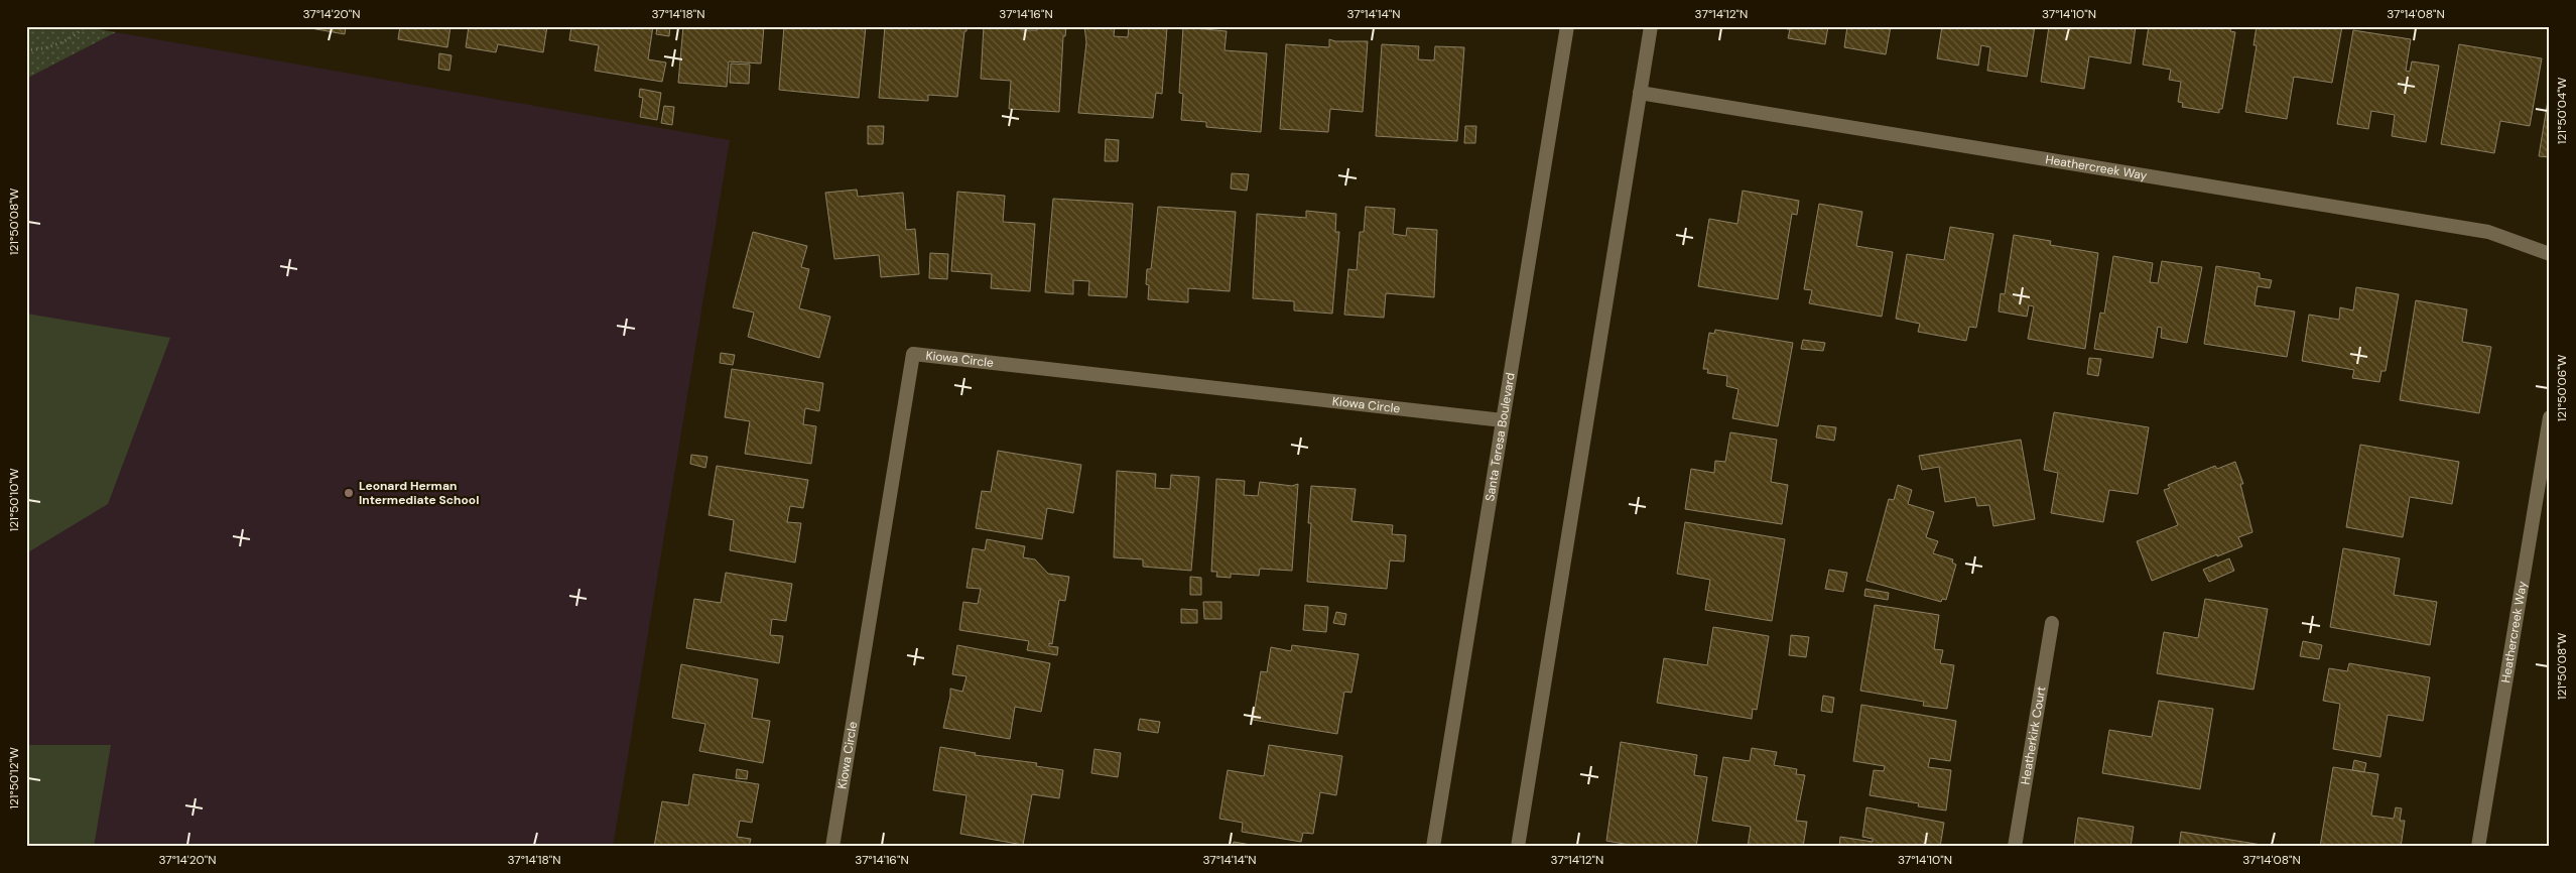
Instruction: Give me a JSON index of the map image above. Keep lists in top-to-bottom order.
{
  "streets": {
    "street": [
      "Heathercreek Way",
      "Kiowa Circle",
      "Santa Teresa Boulevard",
      "Heatherkirk Court"
    ]
  },
  "crossings": [
    ["Kiowa Circle", "Santa Teresa Boulevard"]
  ],
  "places": ["Leonard Herman Intermediate School"],
  "coordinates": [
    "37°14'20\"N",
    "37°14'18\"N",
    "37°14'16\"N",
    "37°14'14\"N",
    "37°14'12\"N",
    "37°14'10\"N",
    "37°14'08\"N",
    "121°50'04\"W",
    "121°50'08\"W",
    "121°50'06\"W",
    "121°50'10\"W",
    "121°50'12\"W"
  ]
}
